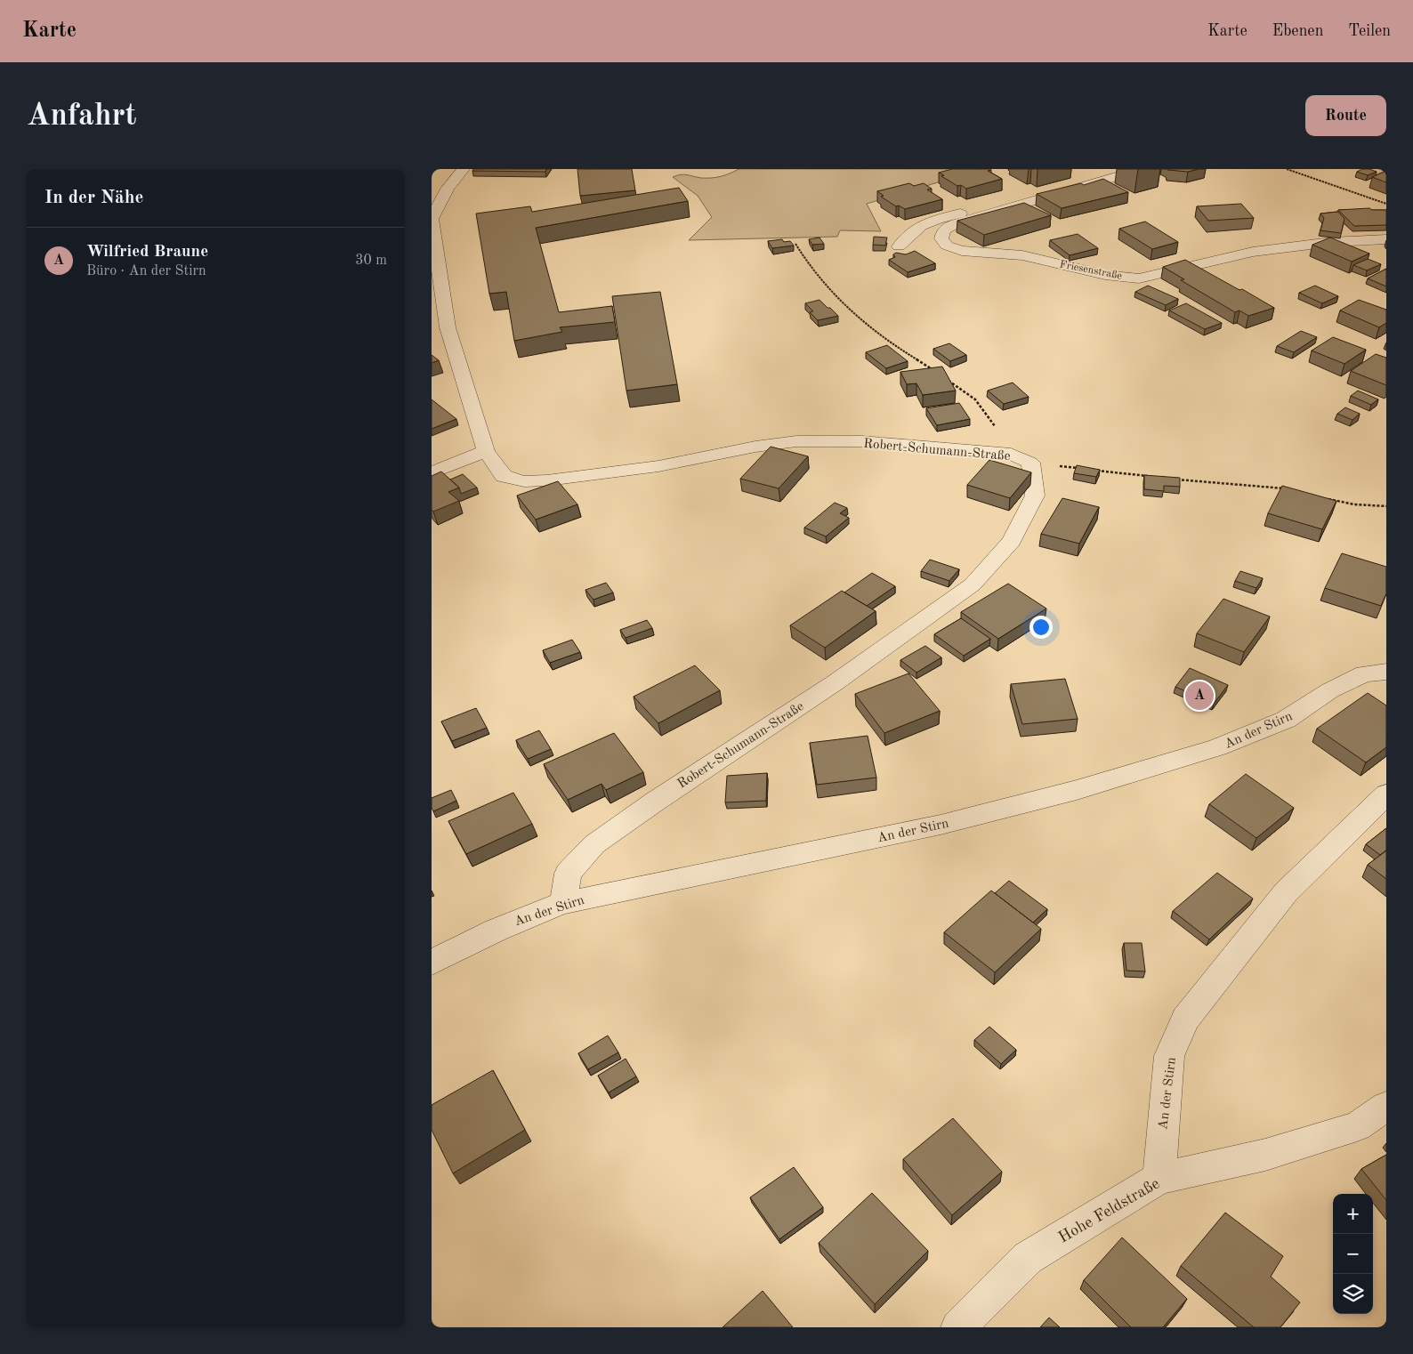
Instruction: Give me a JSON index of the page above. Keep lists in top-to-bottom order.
{
  "streets": {
    "street": [
      "Friesenstraße",
      "Robert-Schumann-Straße",
      "An der Stirn",
      "Hohe Feldstraße"
    ]
  },
  "crossings": [
    ["Robert-Schumann-Straße", "An der Stirn"],
    ["An der Stirn", "Hohe Feldstraße"]
  ],
  "page": {
    "header": "Karte",
    "nav": ["Karte", "Ebenen", "Teilen"],
    "buttons": "Route",
    "title": "Anfahrt",
    "heading": "In der Nähe",
    "list": [
      {
        "mark": "A",
        "name": "Wilfried Braune",
        "note": "Büro · An der Stirn",
        "value": "30 m"
      }
    ],
    "pins": "A",
    "map_buttons": ["+", "−"]
  }
}
